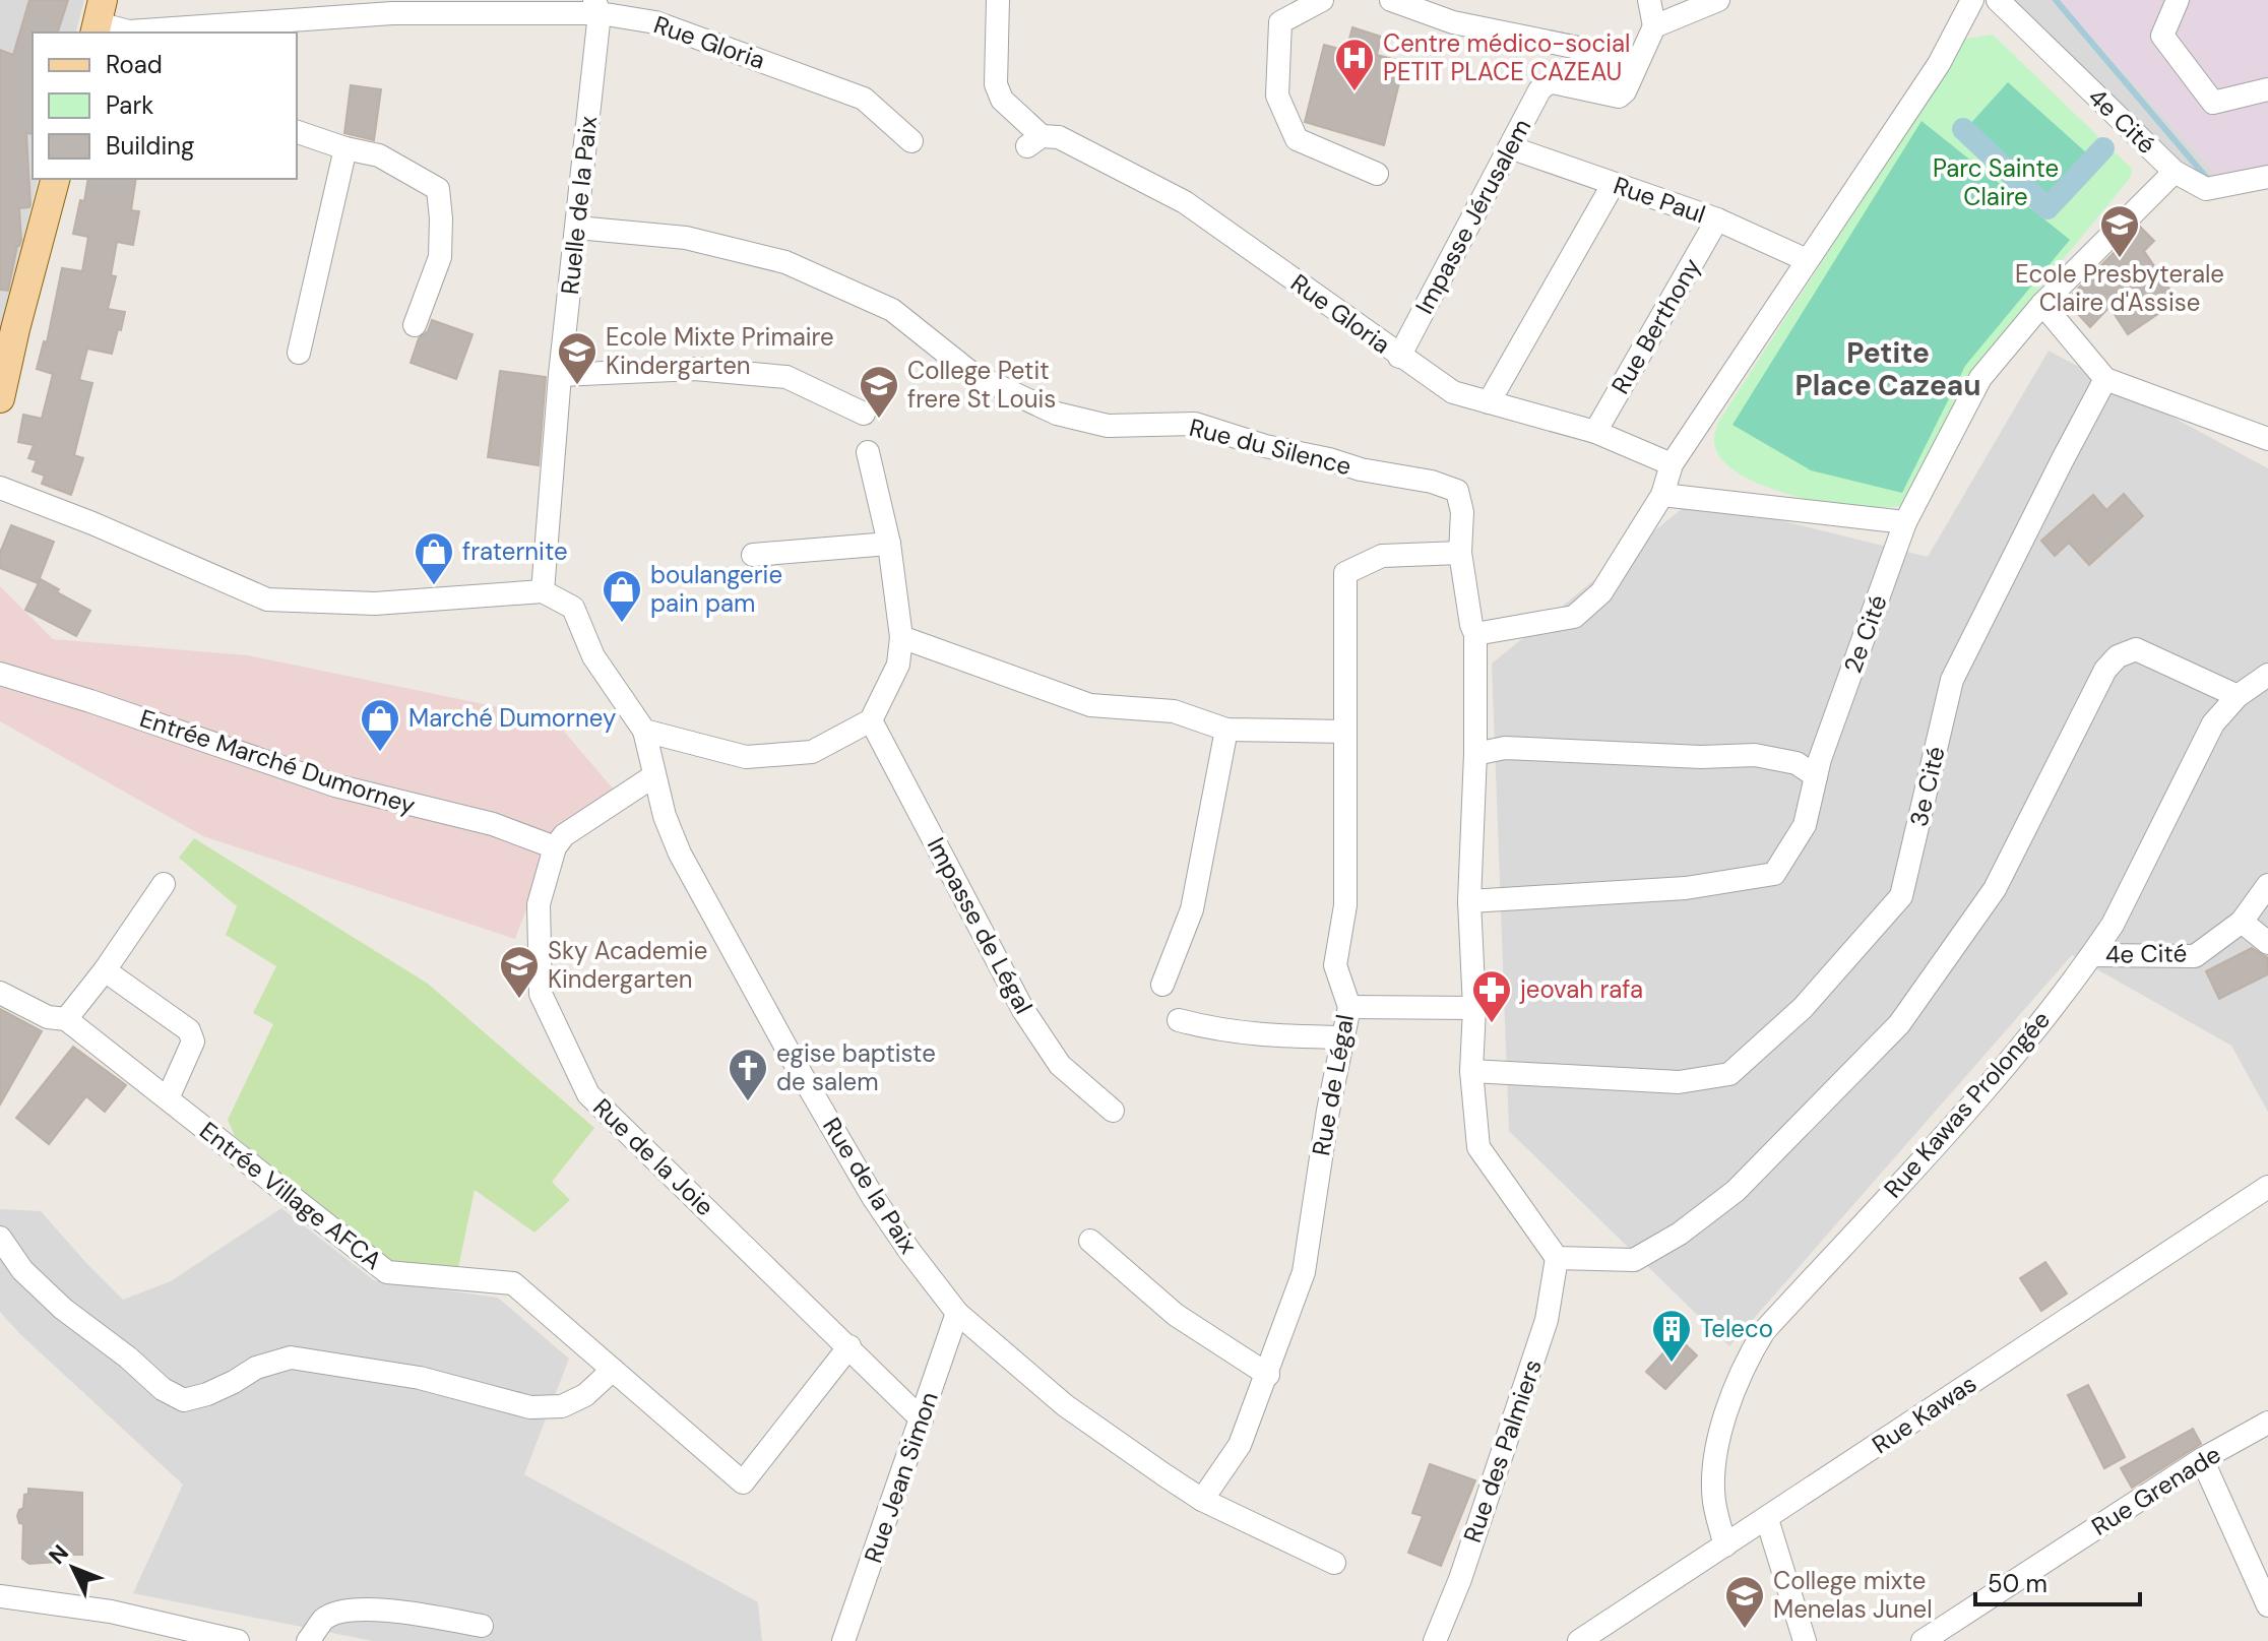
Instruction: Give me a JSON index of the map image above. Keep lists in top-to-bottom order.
{
  "streets": {
    "street": [
      "Rue Gloria",
      "4e Cité",
      "Rue Paul",
      "Ruelle de la Paix",
      "Impasse Jérusalem",
      "Rue Berthony",
      "Rue du Silence",
      "2e Cité",
      "Entrée Marché Dumorney",
      "3e Cité",
      "Impasse de Légal",
      "Rue de Légal",
      "Rue Kawas Prolongée",
      "Rue de la Joie",
      "Rue de la Paix",
      "Entrée Village AFCA",
      "Rue Kawas",
      "Rue des Palmiers",
      "Rue Jean Simon",
      "Rue Grenade"
    ]
  },
  "crossings": [
    ["Rue Gloria", "Ruelle de la Paix"],
    ["Rue Gloria", "Impasse Jérusalem"],
    ["Rue Gloria", "Rue Berthony"],
    ["4e Cité", "2e Cité"],
    ["4e Cité", "Rue Kawas Prolongée"],
    ["Rue Paul", "Impasse Jérusalem"],
    ["Rue Paul", "Rue Berthony"],
    ["Ruelle de la Paix", "Rue du Silence"],
    ["Rue du Silence", "Rue de Légal"],
    ["Entrée Marché Dumorney", "Rue de la Joie"],
    ["Rue de Légal", "Rue de la Paix"],
    ["Rue Kawas Prolongée", "Rue Kawas"],
    ["Rue de la Joie", "Entrée Village AFCA"],
    ["Rue de la Joie", "Rue Jean Simon"],
    ["Rue de la Paix", "Rue Jean Simon"]
  ],
  "districts": ["Petite Place Cazeau"],
  "parks": ["Parc Sainte Claire"],
  "places": {
    "hospital": ["Centre médico-social PETIT PLACE CAZEAU"],
    "school or university": [
      "Ecole Presbyterale Claire d'Assise",
      "Ecole Mixte Primaire Kindergarten",
      "College Petit frere St Louis",
      "Sky Academie Kindergarten",
      "College mixte Menelas Junel"
    ],
    "shop": ["fraternite", "boulangerie pain pam", "Marché Dumorney"],
    "pharmacy": ["jeovah rafa"],
    "church": ["egise baptiste de salem"],
    "building": ["Teleco"]
  },
  "legend": ["Road", "Park", "Building"],
  "scale_bar": "50 m",
  "north": "top left"
}
